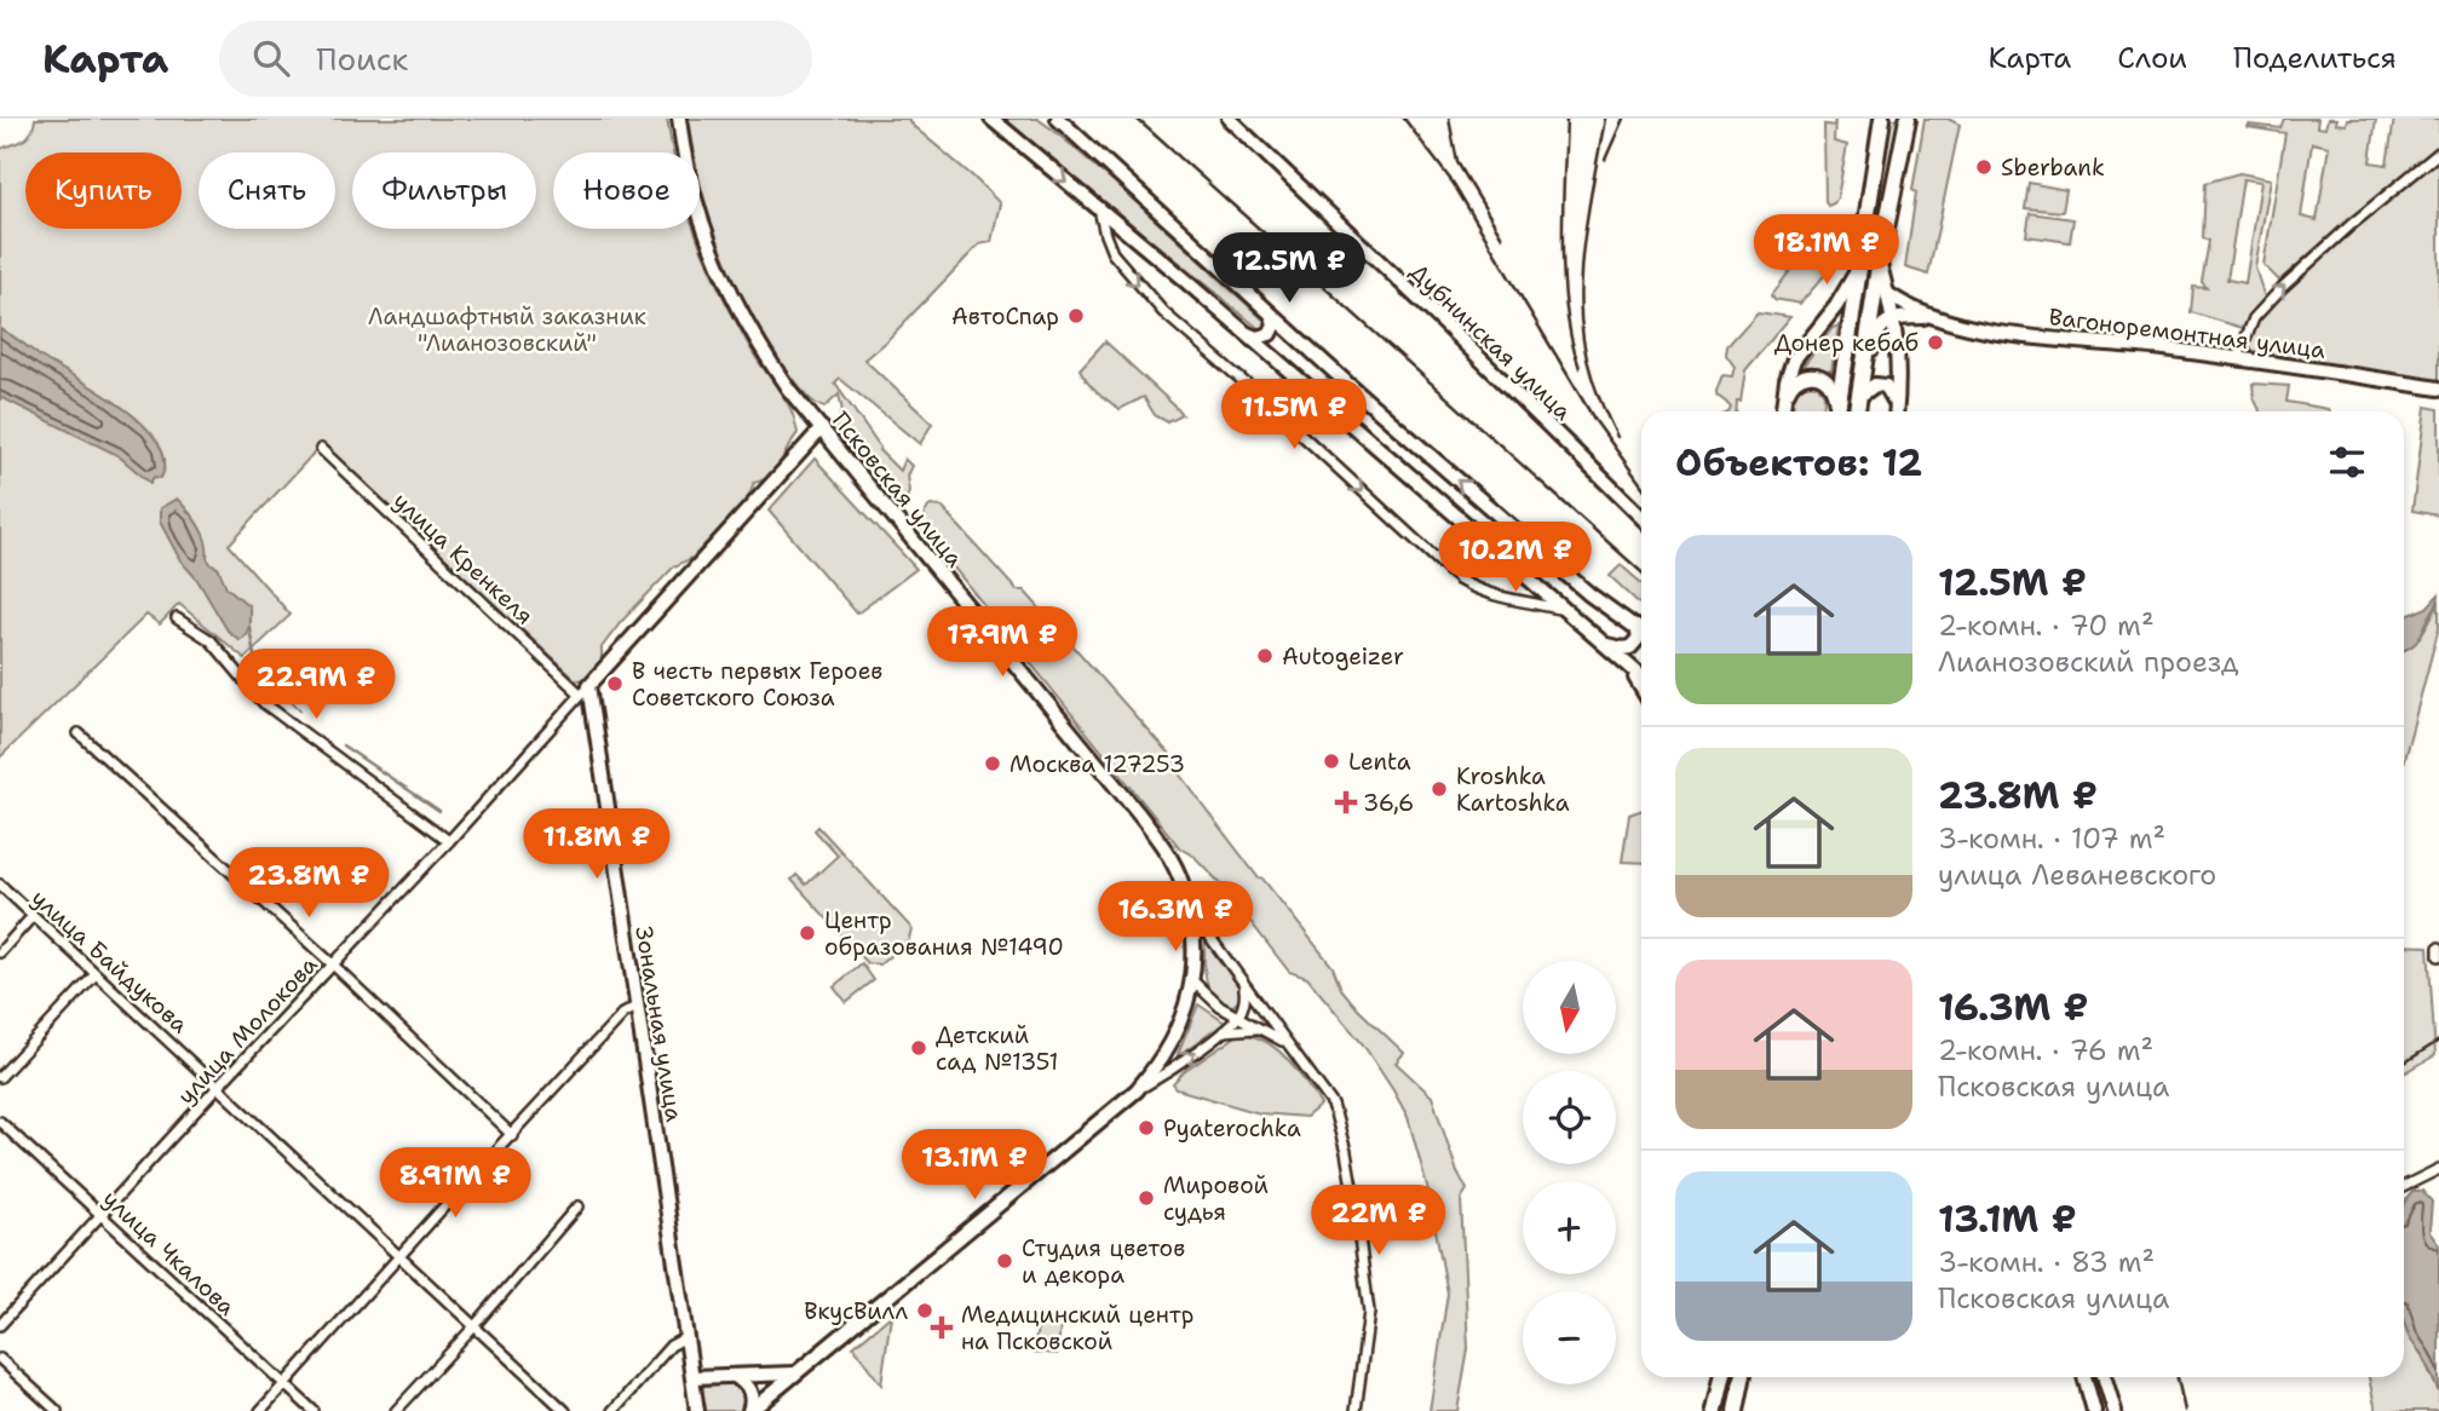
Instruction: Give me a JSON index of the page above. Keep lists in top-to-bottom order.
{
  "streets": {
    "street": [
      "Вагоноремонтная улица",
      "Дубнинская улица",
      "Псковская улица",
      "улица Кренкеля",
      "улица Байдукова",
      "Зональная улица",
      "улица Молокова",
      "улица Чкалова"
    ]
  },
  "crossings": [
    ["улица Кренкеля", "Зональная улица"],
    ["улица Кренкеля", "улица Молокова"],
    ["улица Байдукова", "улица Молокова"],
    ["Зональная улица", "улица Молокова"],
    ["улица Молокова", "улица Чкалова"]
  ],
  "parks": ["Ландшафтный заказник \"Лианозовский\""],
  "places": {
    "other": [
      "Sberbank",
      "АвтоСпар",
      "Донер кебаб",
      "Autogeizer",
      "В честь первых Героев Советского Союза",
      "Lenta",
      "Москва 127253",
      "Kroshka Kartoshka",
      "Центр образования №1490",
      "Детский сад №1351",
      "Pyaterochka",
      "Мировой судья",
      "Студия цветов и декора",
      "ВкусВилл"
    ],
    "health": ["36,6", "Медицинский центр на Псковской"]
  },
  "north": "bottom",
  "page": {
    "header": "Карта",
    "search": "Поиск",
    "nav": ["Карта", "Слои", "Поделиться"],
    "chip": [
      "Купить",
      "Снять",
      "Фильтры",
      "Новое"
    ],
    "price": [
      "18.1M ₽",
      "12.5M ₽",
      "11.5M ₽",
      "10.2M ₽",
      "17.9M ₽",
      "22.9M ₽",
      "11.8M ₽",
      "23.8M ₽",
      "16.3M ₽",
      "13.1M ₽",
      "8.91M ₽",
      "22M ₽"
    ],
    "heading": "Объектов: 12",
    "list": [
      {
        "name": "12.5M ₽",
        "note": "2-комн. · 70 m² · Лианозовский проезд"
      },
      {
        "name": "23.8M ₽",
        "note": "3-комн. · 107 m² · улица Леваневского"
      },
      {
        "name": "16.3M ₽",
        "note": "2-комн. · 76 m² · Псковская улица"
      },
      {
        "name": "13.1M ₽",
        "note": "3-комн. · 83 m² · Псковская улица"
      }
    ],
    "map_buttons": ["+", "−"]
  }
}
